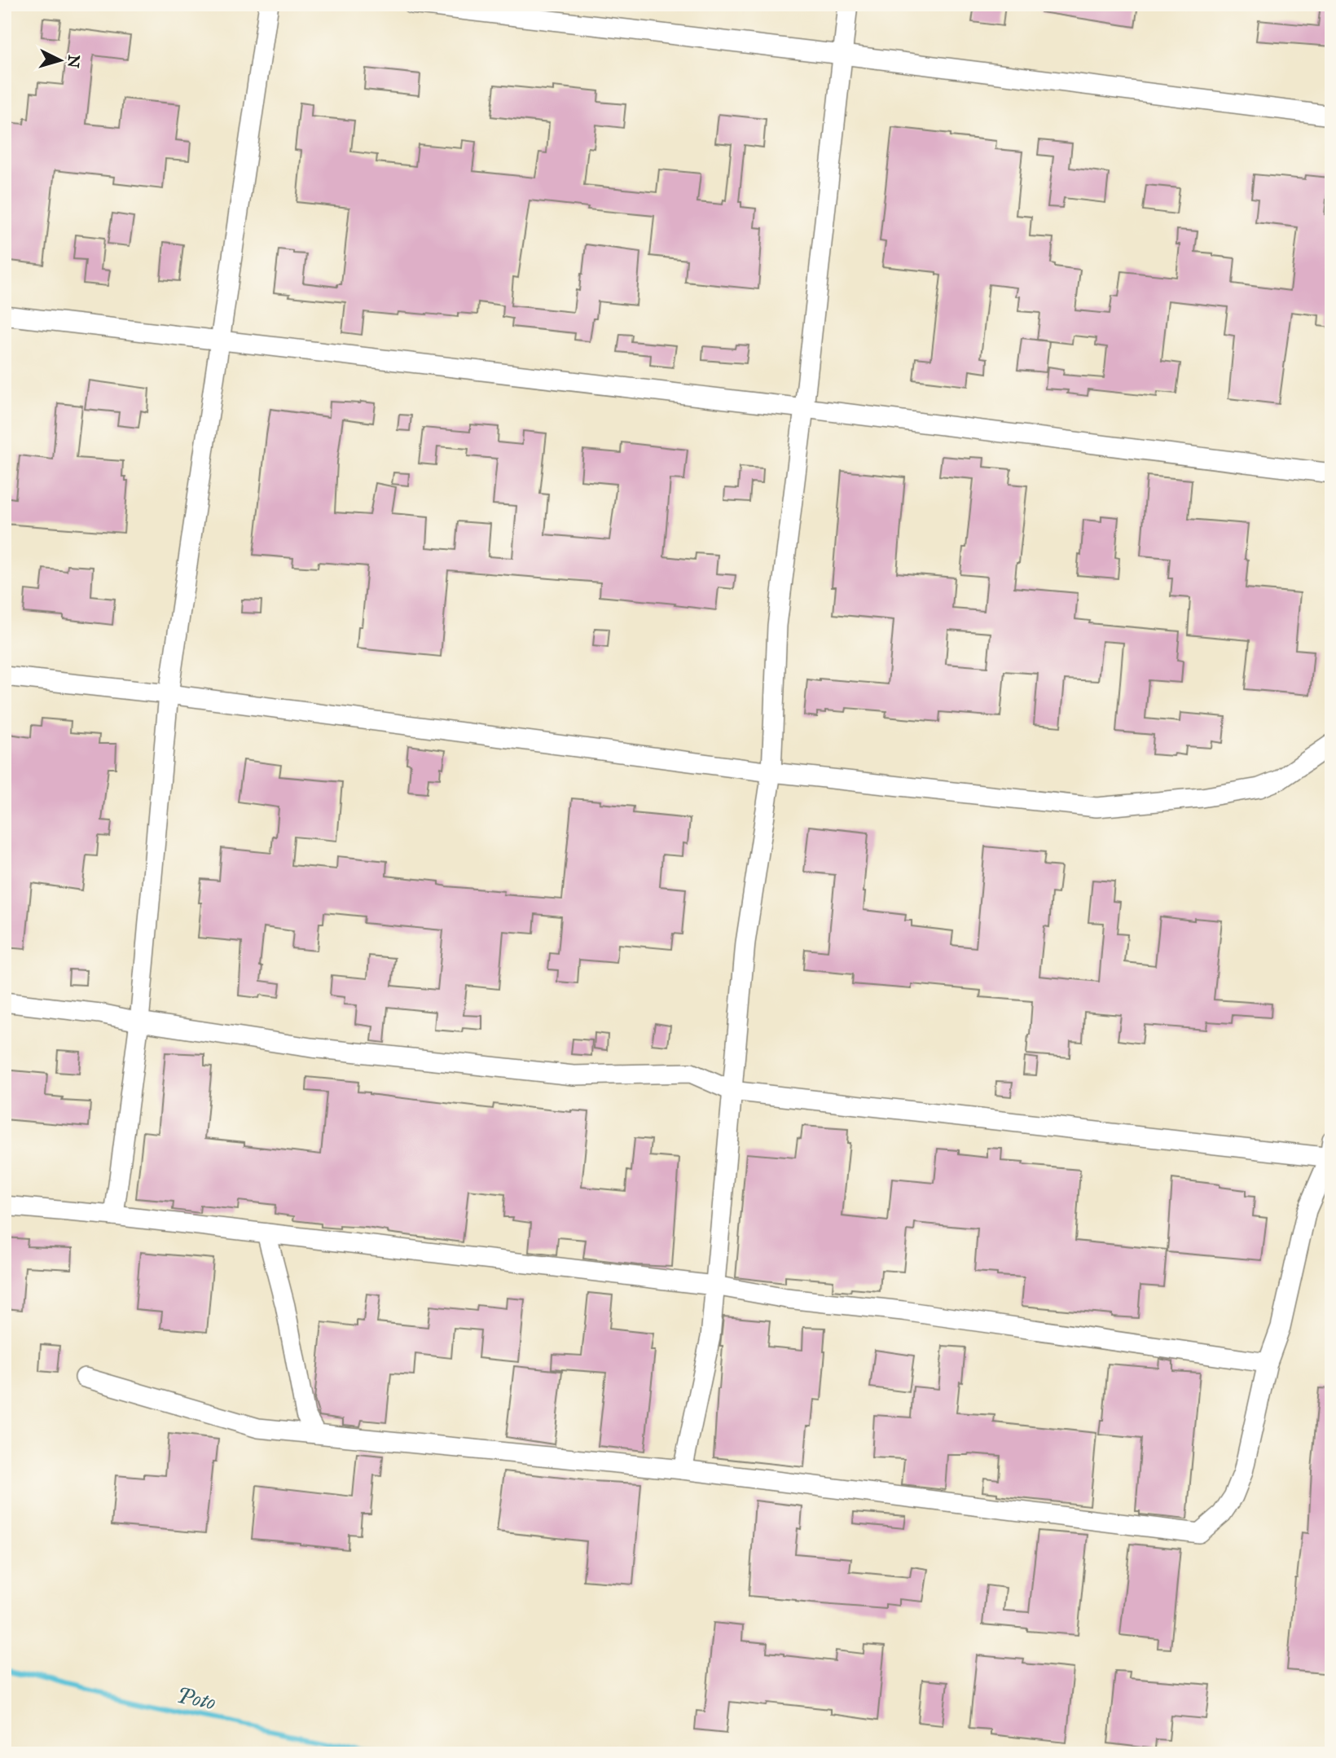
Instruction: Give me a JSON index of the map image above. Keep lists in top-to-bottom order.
{
  "water": ["Poto"],
  "north": "right"
}
